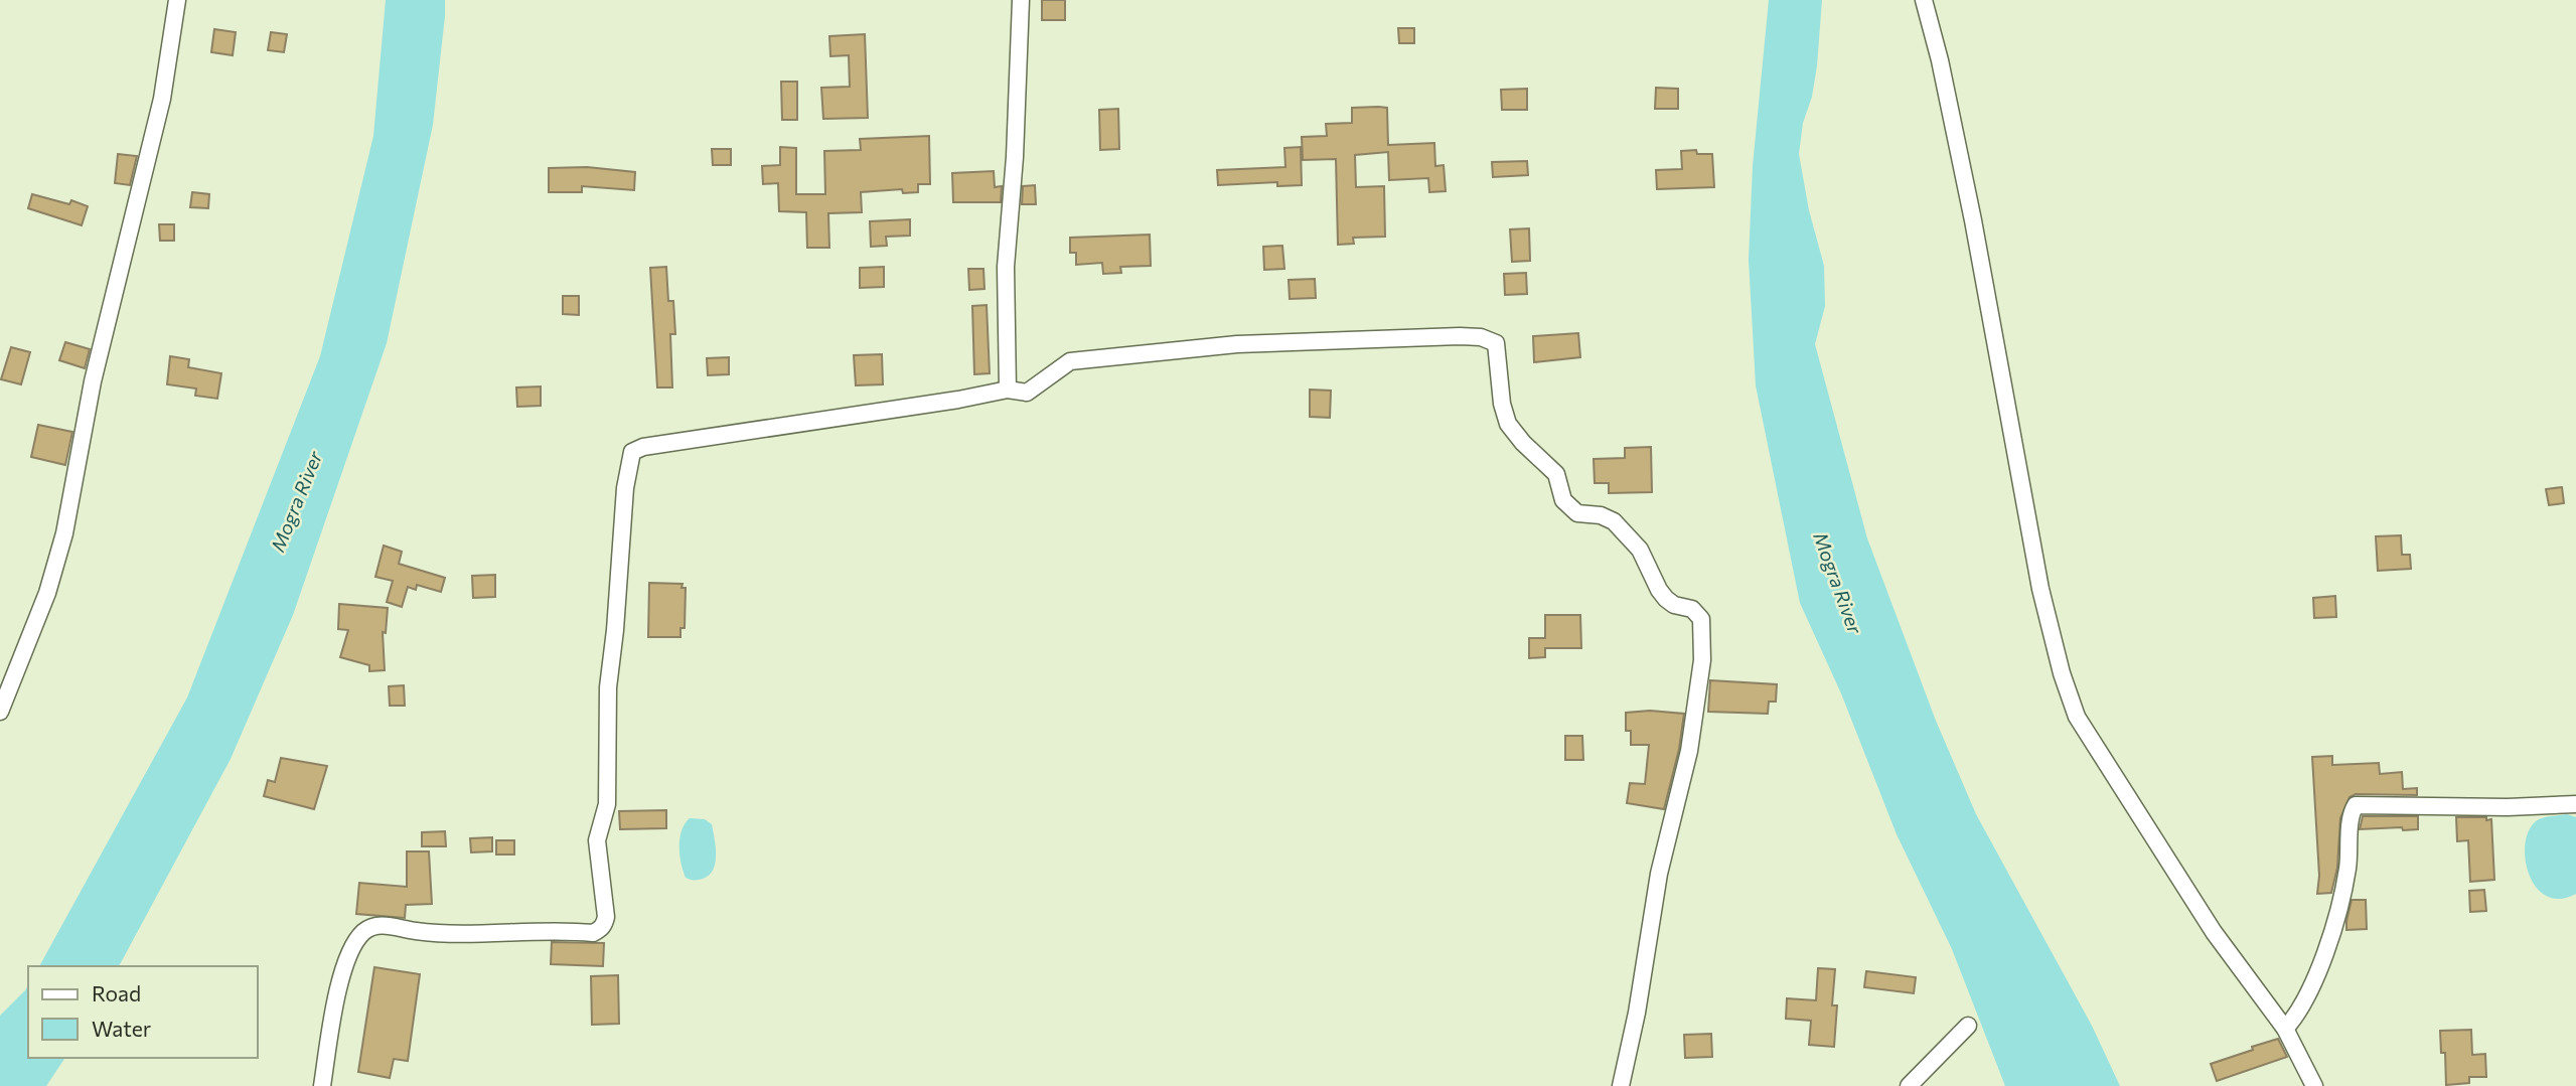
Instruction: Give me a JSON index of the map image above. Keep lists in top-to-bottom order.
{
  "water": ["Mogra River"],
  "legend": ["Road", "Water"]
}
